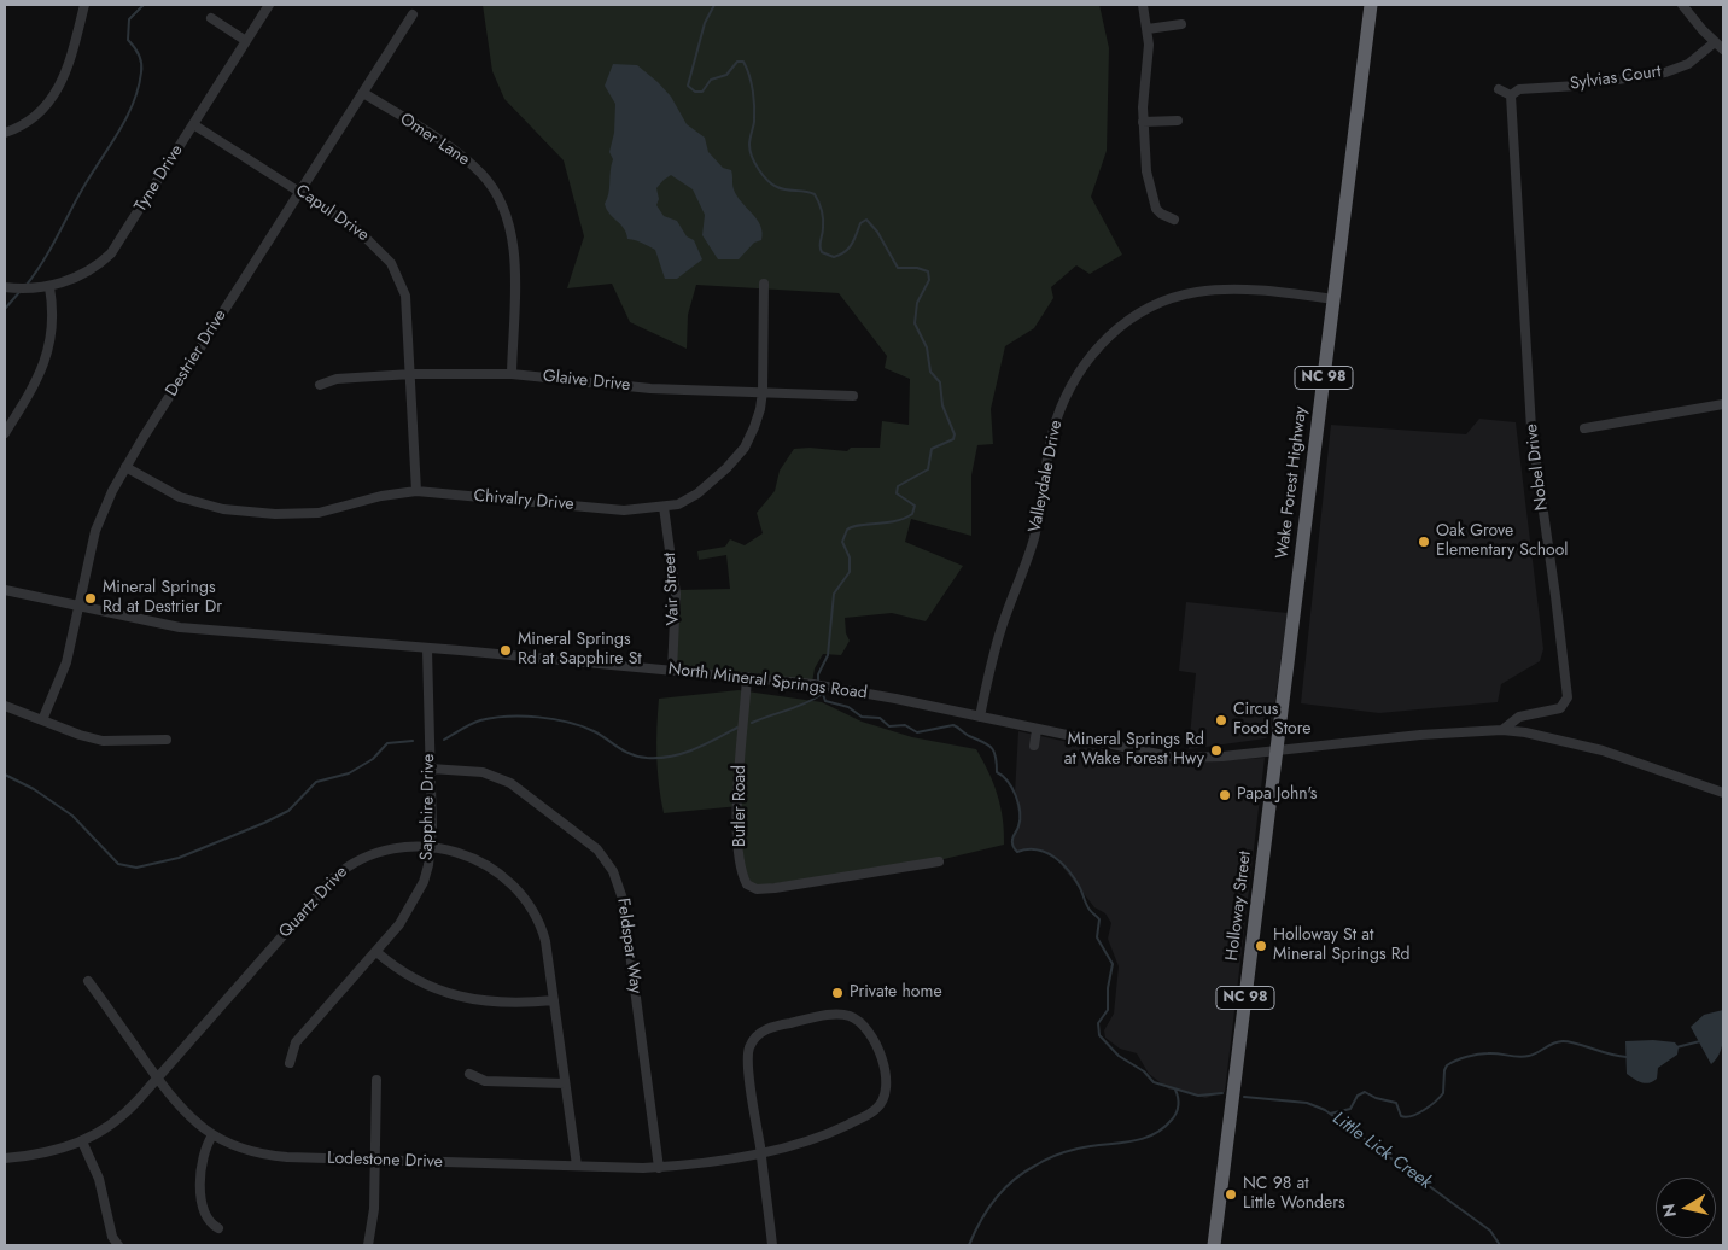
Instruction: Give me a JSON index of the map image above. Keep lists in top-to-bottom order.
{
  "streets": {
    "highway": ["NC 98", "Wake Forest Highway", "Holloway Street"],
    "street": [
      "Sylvias Court",
      "Omer Lane",
      "Tyne Drive",
      "Capul Drive",
      "Destrier Drive",
      "Glaive Drive",
      "Nobel Drive",
      "Valleydale Drive",
      "Chivalry Drive",
      "Vair Street",
      "North Mineral Springs Road",
      "Butler Road",
      "Sapphire Drive",
      "Quartz Drive",
      "Feldspar Way",
      "Lodestone Drive"
    ]
  },
  "crossings": [
    ["Sylvias Court", "Nobel Drive"],
    ["Omer Lane", "Destrier Drive"],
    ["Omer Lane", "Glaive Drive"],
    ["Tyne Drive", "Capul Drive"],
    ["Capul Drive", "Destrier Drive"],
    ["Capul Drive", "Glaive Drive"],
    ["Capul Drive", "Chivalry Drive"],
    ["Destrier Drive", "Chivalry Drive"],
    ["Destrier Drive", "North Mineral Springs Road"],
    ["Glaive Drive", "Chivalry Drive"],
    ["Nobel Drive", "North Mineral Springs Road"],
    ["Valleydale Drive", "Wake Forest Highway"],
    ["Valleydale Drive", "North Mineral Springs Road"],
    ["Wake Forest Highway", "North Mineral Springs Road"],
    ["Wake Forest Highway", "Holloway Street"],
    ["Chivalry Drive", "Vair Street"],
    ["Vair Street", "North Mineral Springs Road"],
    ["North Mineral Springs Road", "Butler Road"],
    ["North Mineral Springs Road", "Sapphire Drive"],
    ["North Mineral Springs Road", "Holloway Street"],
    ["Sapphire Drive", "Quartz Drive"],
    ["Sapphire Drive", "Feldspar Way"],
    ["Quartz Drive", "Lodestone Drive"],
    ["Feldspar Way", "Lodestone Drive"]
  ],
  "water": ["Little Lick Creek"],
  "places": [
    "Oak Grove Elementary School",
    "Mineral Springs Rd at Destrier Dr",
    "Mineral Springs Rd at Sapphire St",
    "Circus Food Store",
    "Mineral Springs Rd at Wake Forest Hwy",
    "Papa John's",
    "Holloway St at Mineral Springs Rd",
    "Private home",
    "NC 98 at Little Wonders"
  ],
  "north": "left"
}
